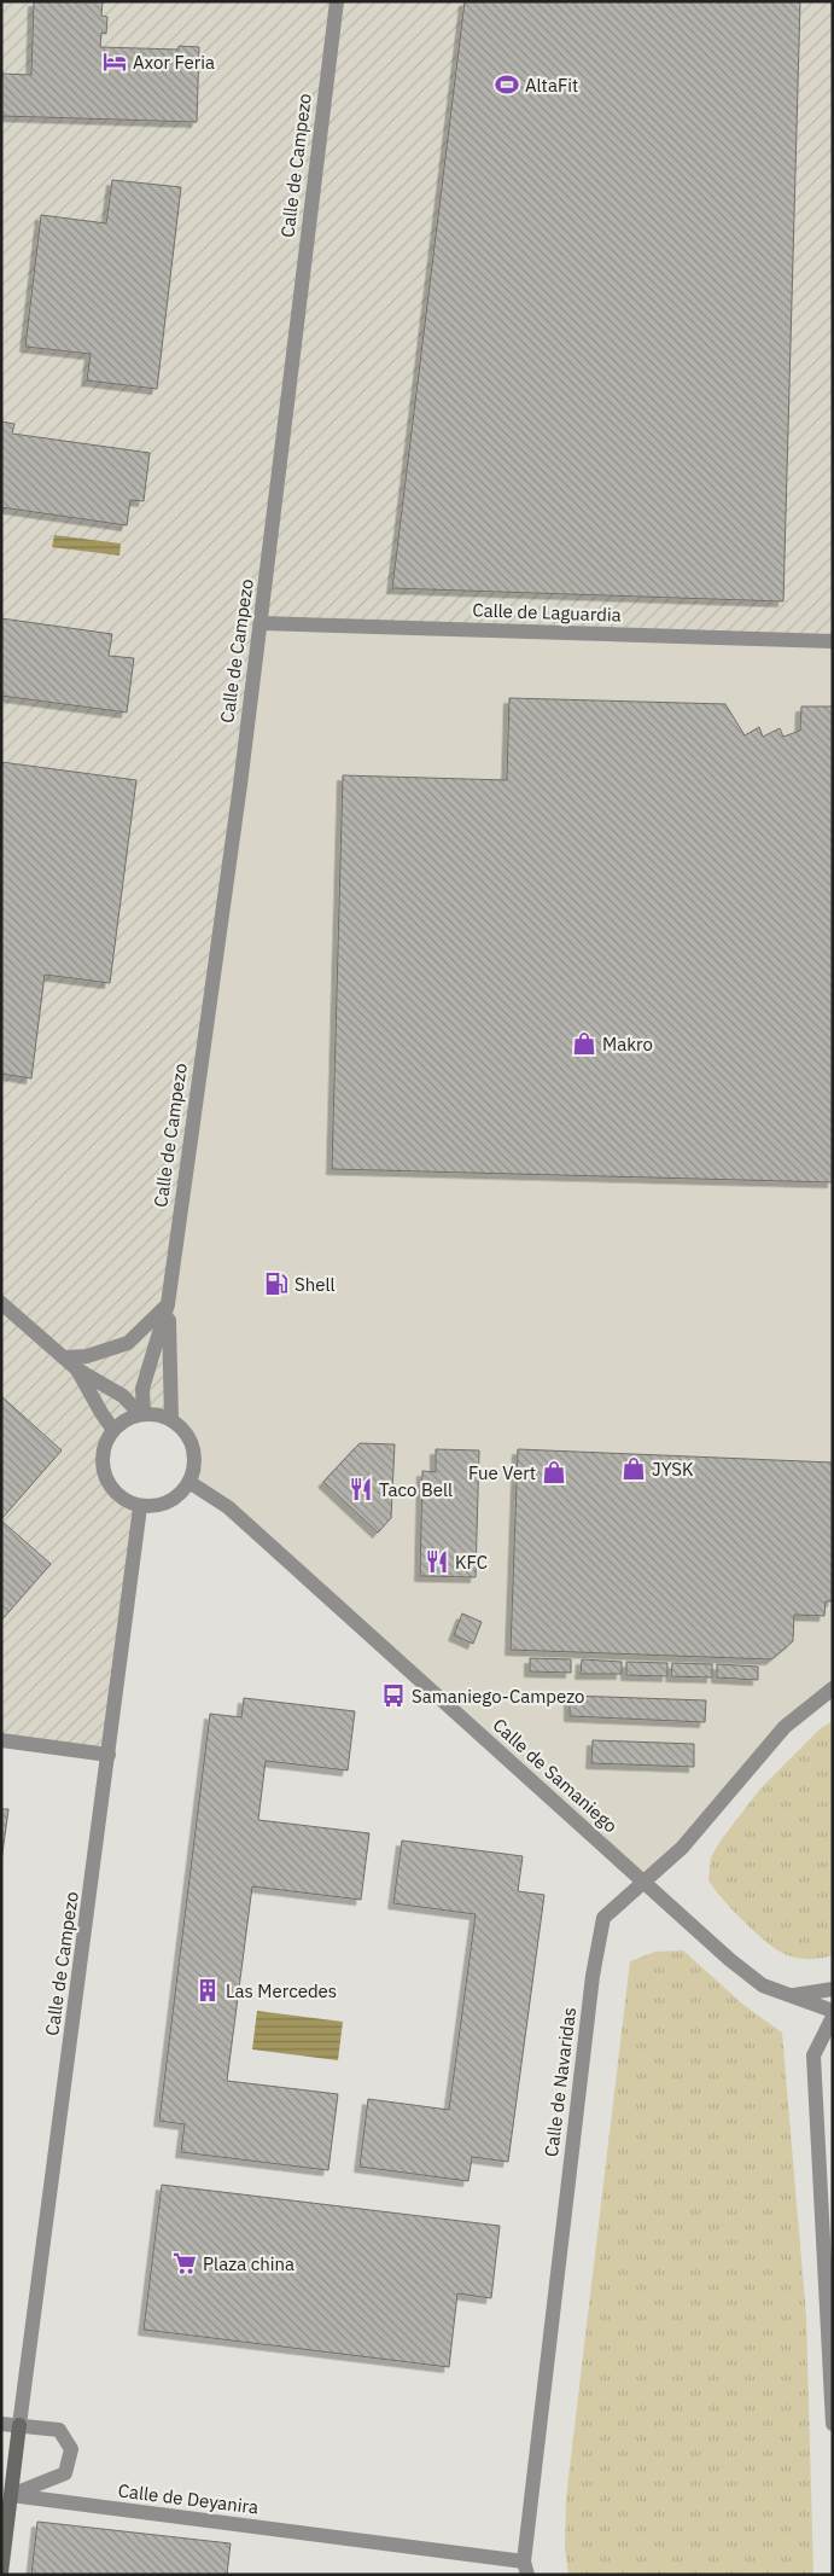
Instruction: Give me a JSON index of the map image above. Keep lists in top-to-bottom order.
{
  "streets": {
    "street": [
      "Calle de Campezo",
      "Calle de Laguardia",
      "Calle de Samaniego",
      "Calle de Navaridas",
      "Calle de Deyanira"
    ]
  },
  "crossings": [
    ["Calle de Campezo", "Calle de Laguardia"],
    ["Calle de Campezo", "Calle de Samaniego"],
    ["Calle de Samaniego", "Calle de Navaridas"],
    ["Calle de Navaridas", "Calle de Deyanira"]
  ],
  "places": {
    "hotel": ["Axor Feria"],
    "sports": ["AltaFit"],
    "shop": ["Makro", "JYSK", "Fue Vert"],
    "fuel station": ["Shell"],
    "restaurant": ["Taco Bell", "KFC"],
    "bus stop": ["Samaniego-Campezo"],
    "building": ["Las Mercedes"],
    "supermarket": ["Plaza china"]
  }
}
